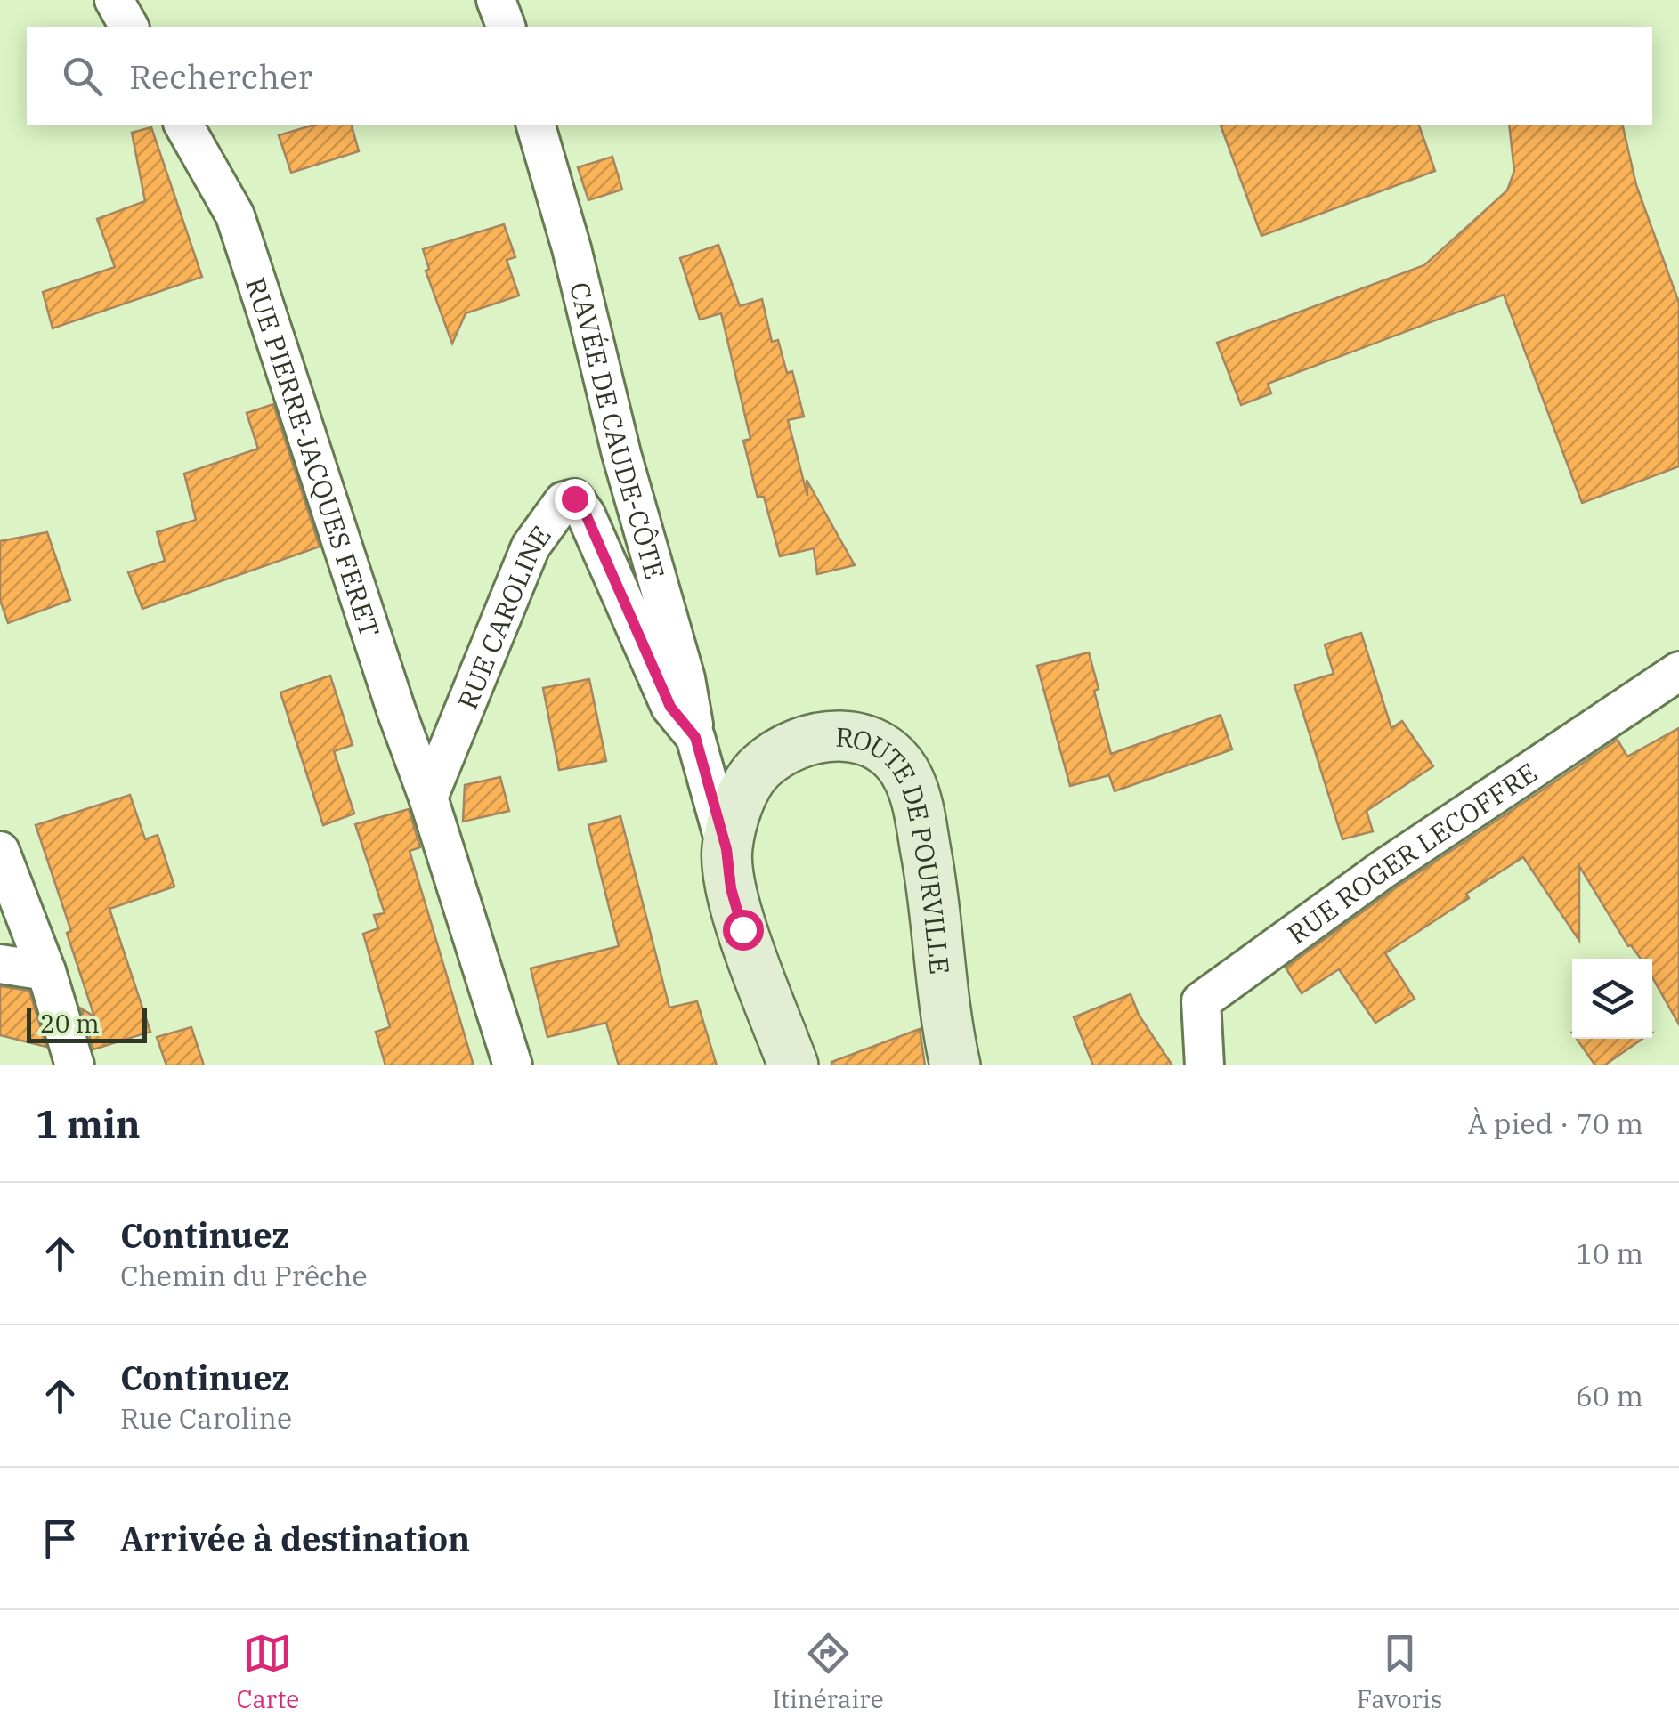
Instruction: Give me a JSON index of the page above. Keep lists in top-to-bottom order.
{
  "streets": {
    "main road": ["ROUTE DE POURVILLE"],
    "street": [
      "CAVÉE DE CAUDE-CÔTE",
      "RUE PIERRE-JACQUES FERET",
      "RUE CAROLINE",
      "RUE ROGER LECOFFRE"
    ]
  },
  "crossings": [
    ["CAVÉE DE CAUDE-CÔTE", "RUE CAROLINE"],
    ["RUE PIERRE-JACQUES FERET", "RUE CAROLINE"],
    ["RUE CAROLINE", "ROUTE DE POURVILLE"]
  ],
  "scale_bar": "20 m",
  "page": {
    "search": "Rechercher",
    "scale": "20 m",
    "heading": ["1 min", "À pied · 70 m"],
    "list": [
      ["Continuez", "Chemin du Prêche", "10 m"],
      ["Continuez", "Rue Caroline", "60 m"],
      "Arrivée à destination"
    ],
    "nav": ["Carte", "Itinéraire", "Favoris"]
  }
}
